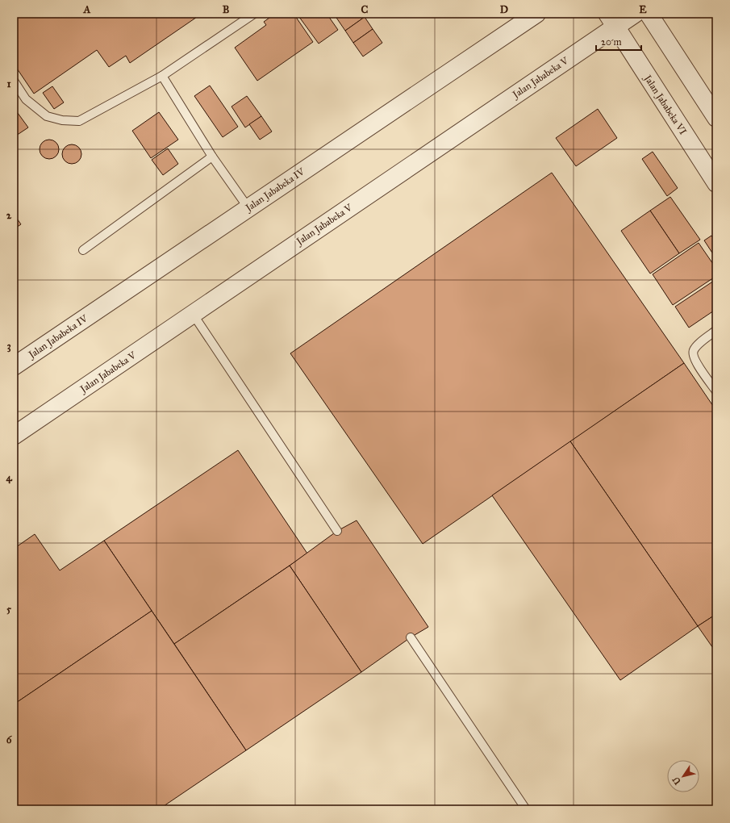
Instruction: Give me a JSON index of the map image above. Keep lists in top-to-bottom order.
{
  "streets": {
    "street": ["Jalan Jababeka V", "Jalan Jababeka VI", "Jalan Jababeka IV"]
  },
  "crossings": [
    ["Jalan Jababeka V", "Jalan Jababeka VI"]
  ],
  "scale_bar": "20 m",
  "north": "bottom left",
  "grid": {
    "columns": [
      "A",
      "B",
      "C",
      "D",
      "E"
    ],
    "rows": [
      "1",
      "2",
      "3",
      "4",
      "5",
      "6"
    ]
  }
}
